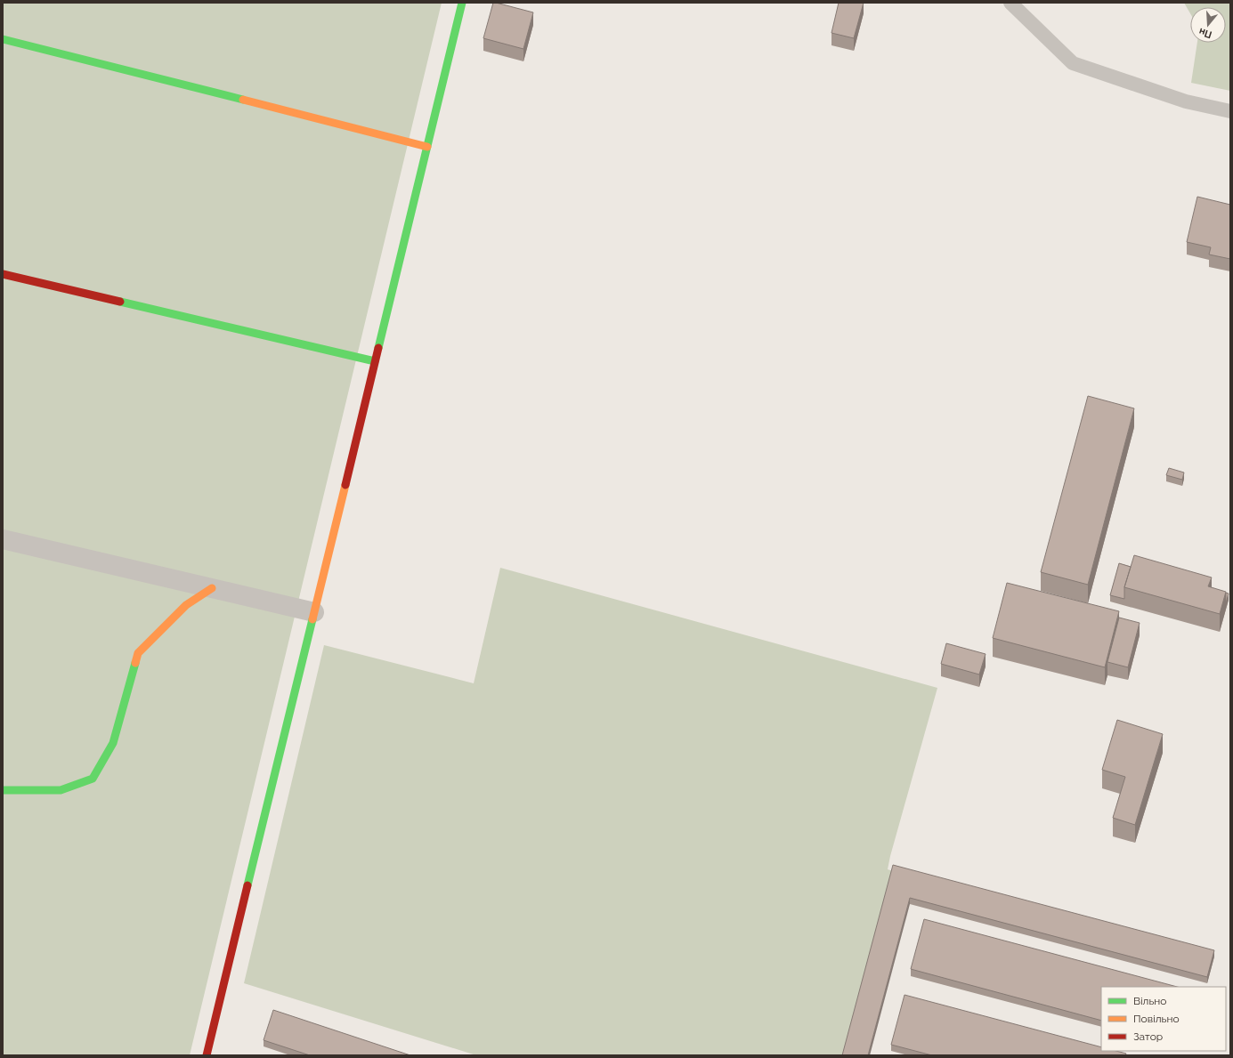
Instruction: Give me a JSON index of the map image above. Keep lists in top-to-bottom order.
{
  "legend": ["Вільно", "Повільно", "Затор"],
  "north": "bottom"
}
